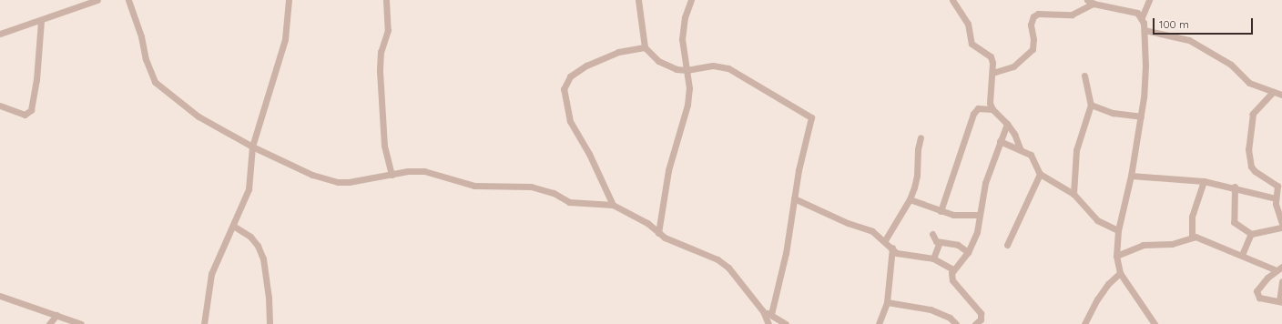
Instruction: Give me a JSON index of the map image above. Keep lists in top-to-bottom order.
{
  "scale_bar": "100 m"
}
